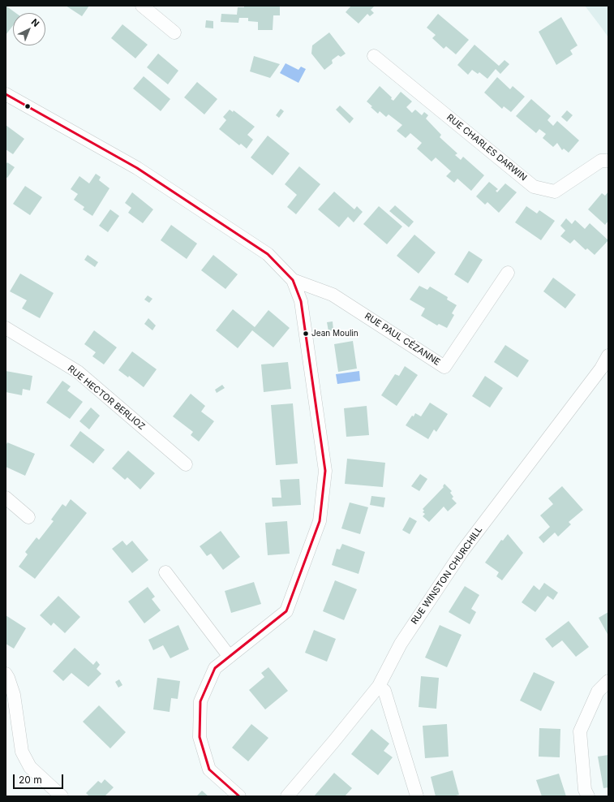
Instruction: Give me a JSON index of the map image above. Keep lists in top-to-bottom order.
{
  "streets": {
    "street": [
      "RUE CHARLES DARWIN",
      "RUE PAUL CÉZANNE",
      "RUE HECTOR BERLIOZ",
      "RUE WINSTON CHURCHILL"
    ]
  },
  "places": ["Jean Moulin"],
  "scale_bar": "20 m",
  "north": "top right"
}
